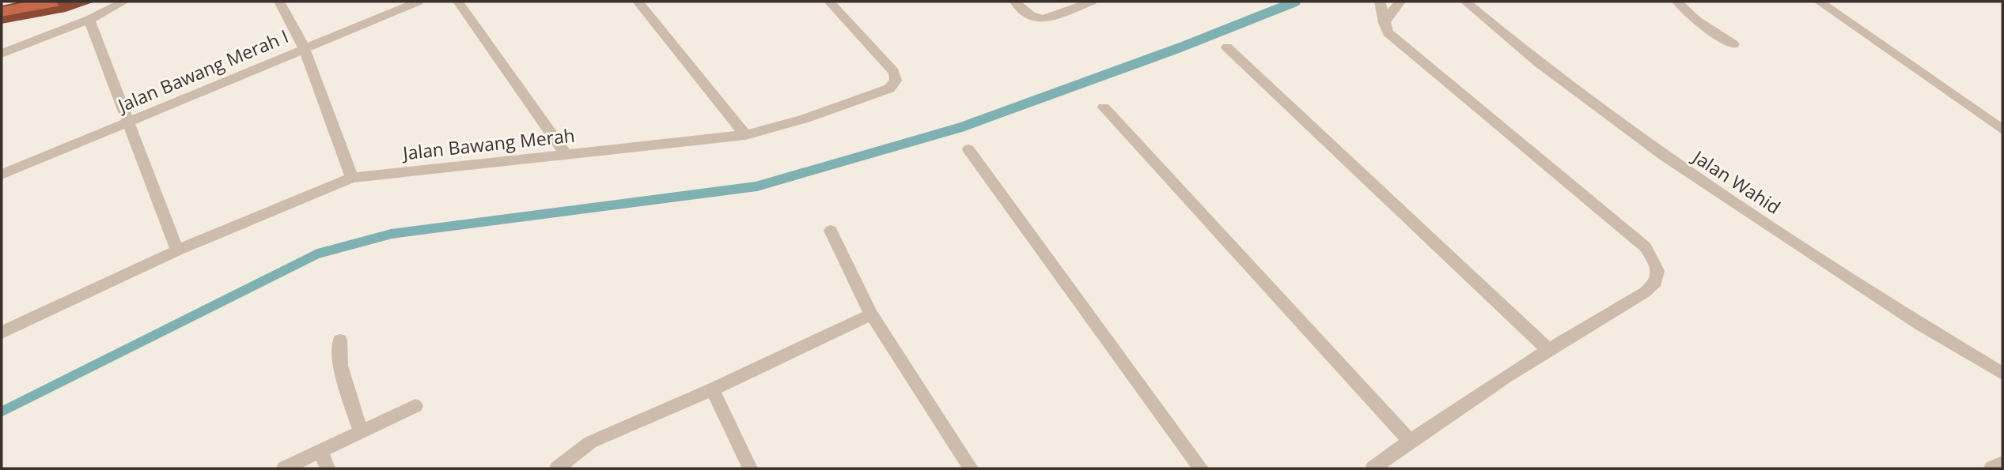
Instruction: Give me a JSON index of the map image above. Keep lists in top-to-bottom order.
{
  "streets": {
    "street": ["Jalan Bawang Merah I", "Jalan Bawang Merah", "Jalan Wahid"]
  }
}
